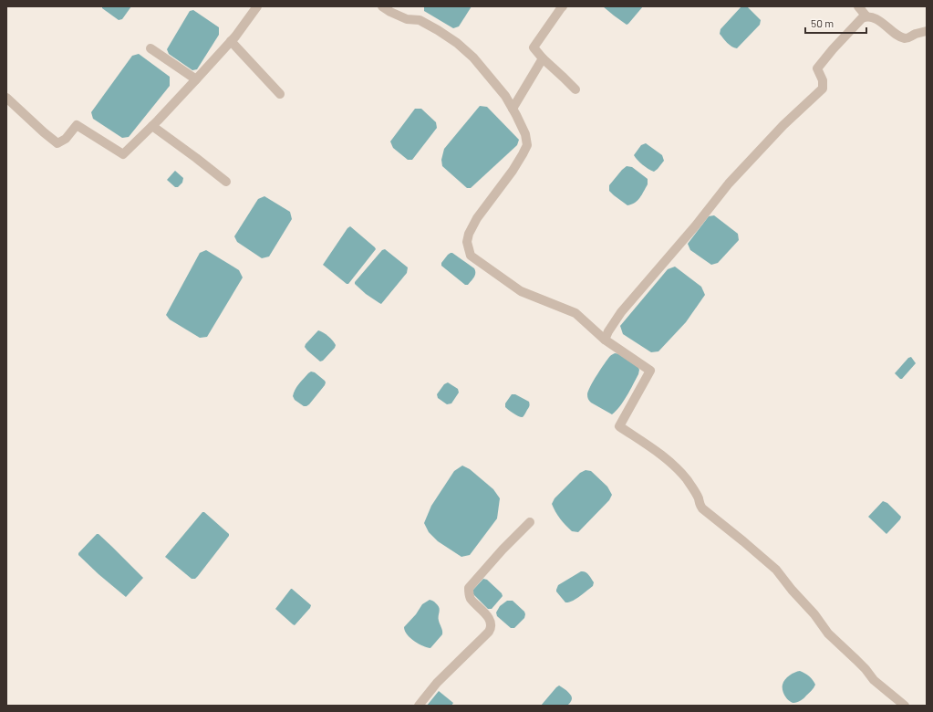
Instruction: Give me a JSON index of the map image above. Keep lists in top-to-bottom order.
{
  "scale_bar": "50 m"
}
